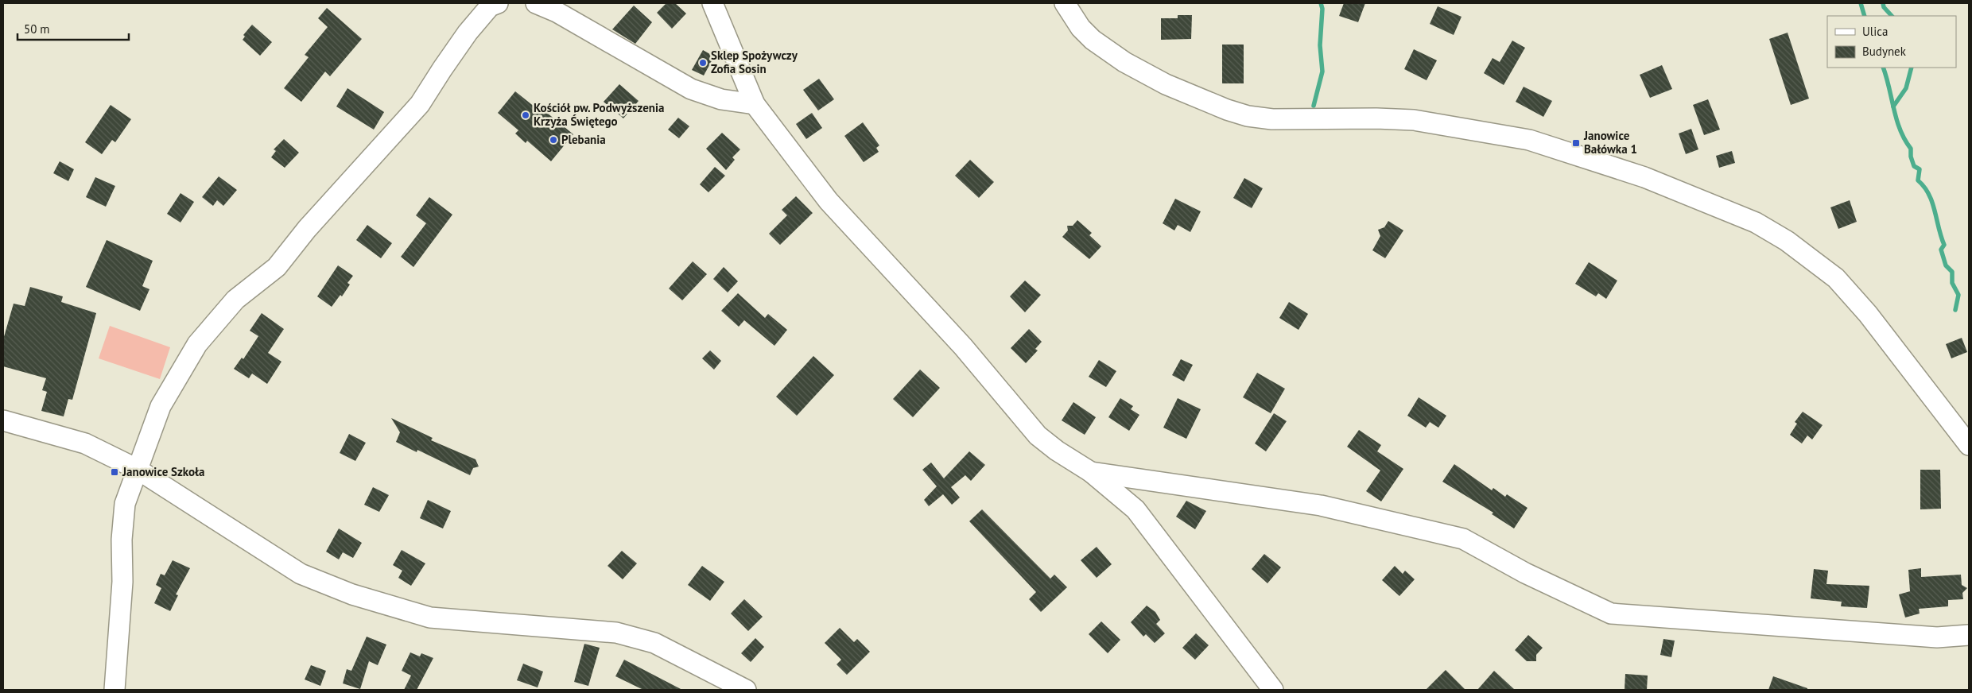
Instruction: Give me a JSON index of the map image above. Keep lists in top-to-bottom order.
{
  "places": {
    "other": ["Sklep Spożywczy Zofia Sosin", "Kościół pw. Podwyższenia Krzyża Świętego", "Plebania"],
    "transit": ["Janowice Bałówka 1", "Janowice Szkoła"]
  },
  "legend": ["Ulica", "Budynek"],
  "scale_bar": "50 m"
}
